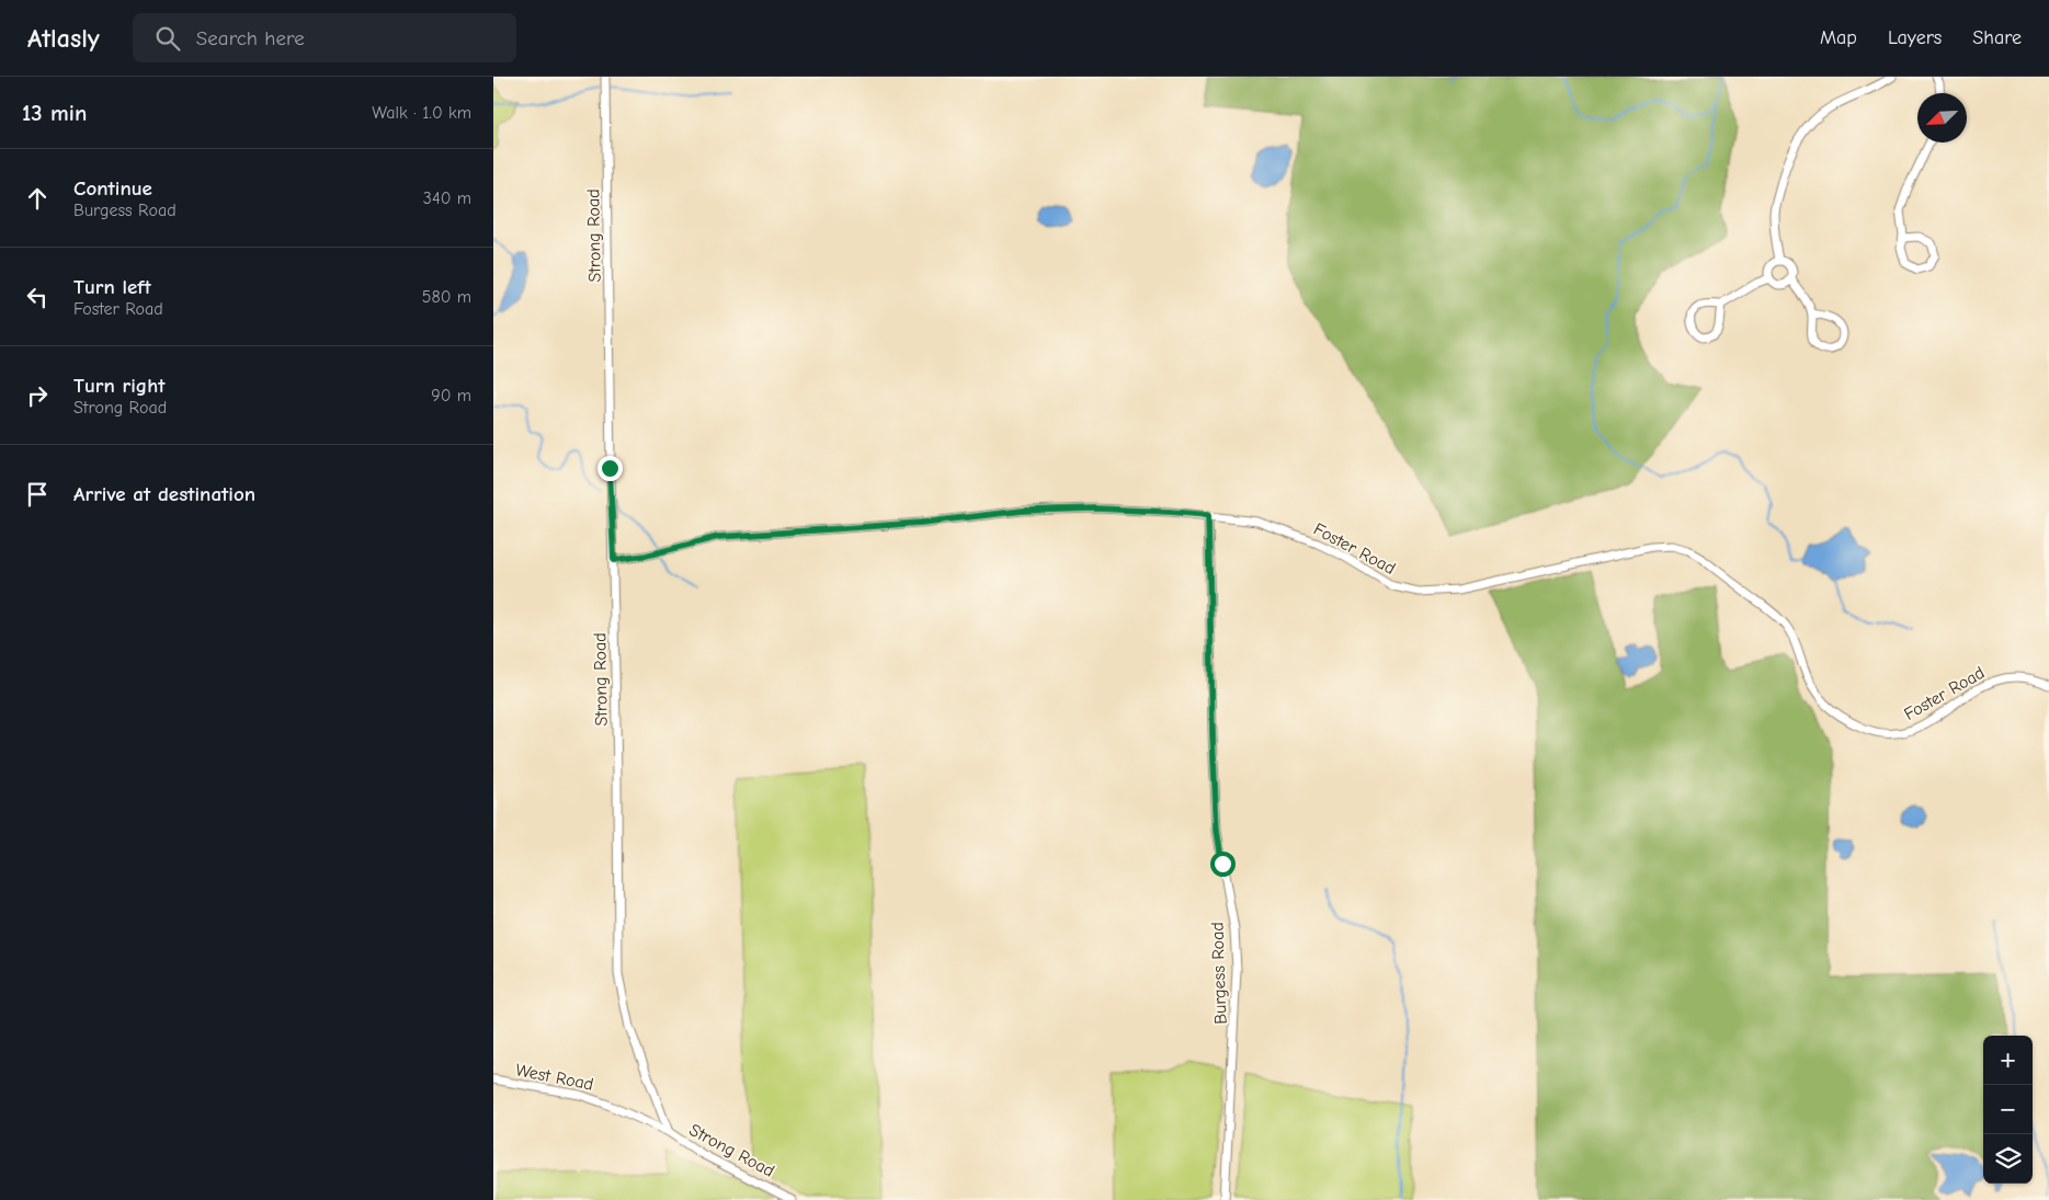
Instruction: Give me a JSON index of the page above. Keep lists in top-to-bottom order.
{
  "streets": {
    "street": [
      "Strong Road",
      "Foster Road",
      "Burgess Road",
      "West Road"
    ]
  },
  "crossings": [
    ["Strong Road", "Foster Road"],
    ["Strong Road", "West Road"],
    ["Foster Road", "Burgess Road"]
  ],
  "north": "bottom left",
  "page": {
    "header": "Atlasly",
    "search": "Search here",
    "nav": ["Map", "Layers", "Share"],
    "heading": ["13 min", "Walk · 1.0 km"],
    "list": [
      ["Continue", "Burgess Road", "340 m"],
      ["Turn left", "Foster Road", "580 m"],
      ["Turn right", "Strong Road", "90 m"],
      "Arrive at destination"
    ],
    "map_buttons": ["+", "−"]
  }
}
